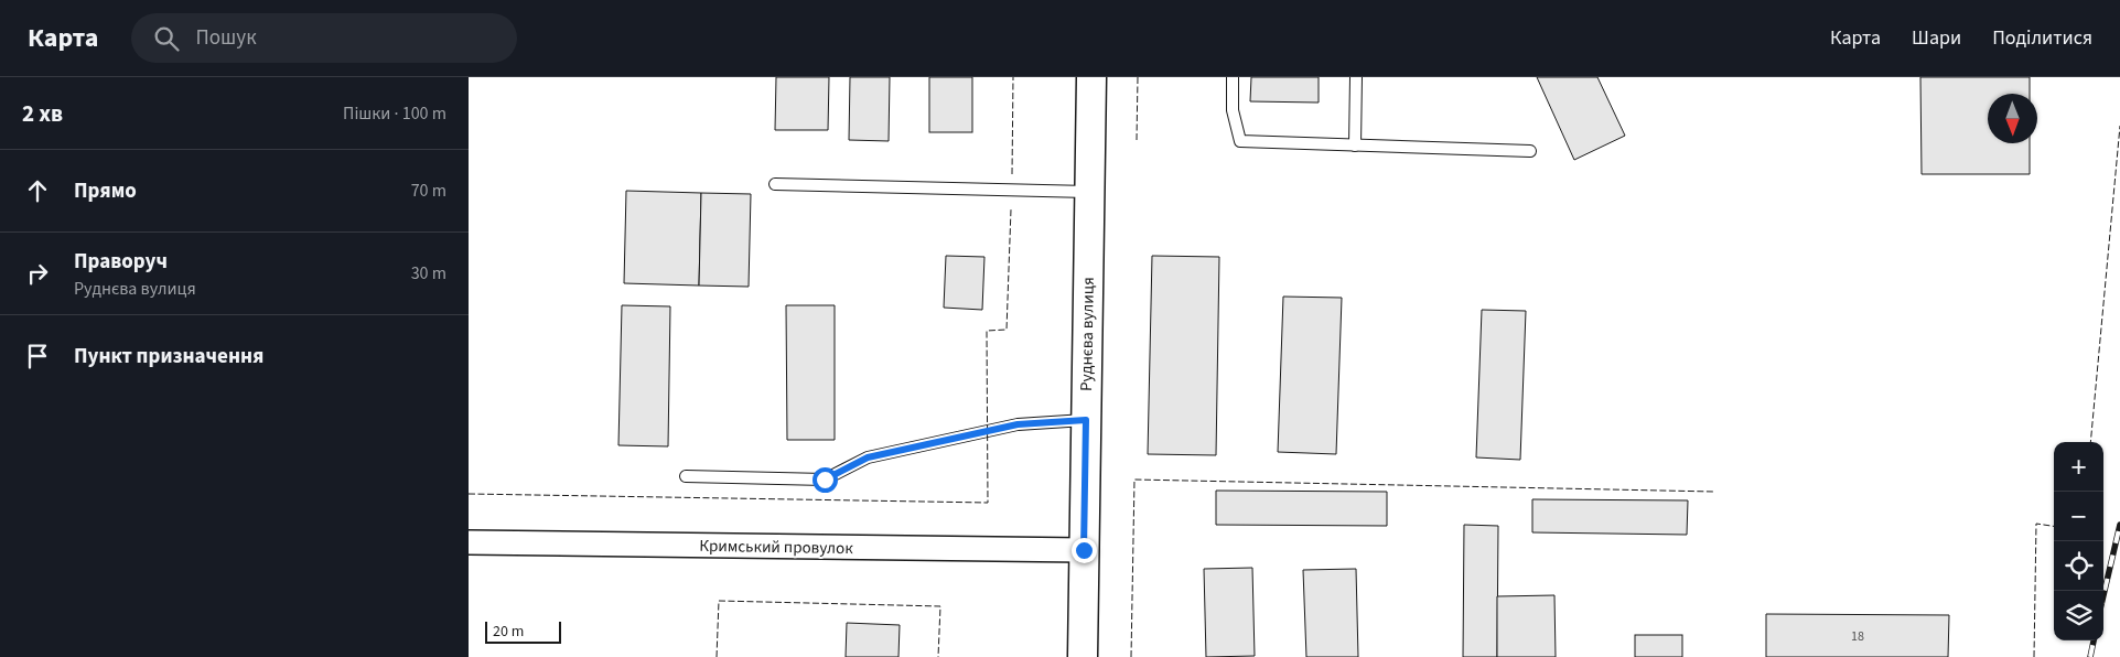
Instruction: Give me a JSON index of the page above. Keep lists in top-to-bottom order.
{
  "streets": {
    "street": ["Руднєва вулиця", "Кримський провулок"]
  },
  "crossings": [
    ["Руднєва вулиця", "Кримський провулок"]
  ],
  "house_numbers": ["18"],
  "scale_bar": "20 m",
  "north": "bottom",
  "page": {
    "header": "Карта",
    "search": "Пошук",
    "nav": ["Карта", "Шари", "Поділитися"],
    "heading": ["2 хв", "Пішки · 100 m"],
    "list": [
      ["Прямо", "70 m"],
      ["Праворуч", "Руднєва вулиця", "30 m"],
      "Пункт призначення"
    ],
    "map_buttons": ["+", "−"],
    "scale": "20 m"
  }
}
